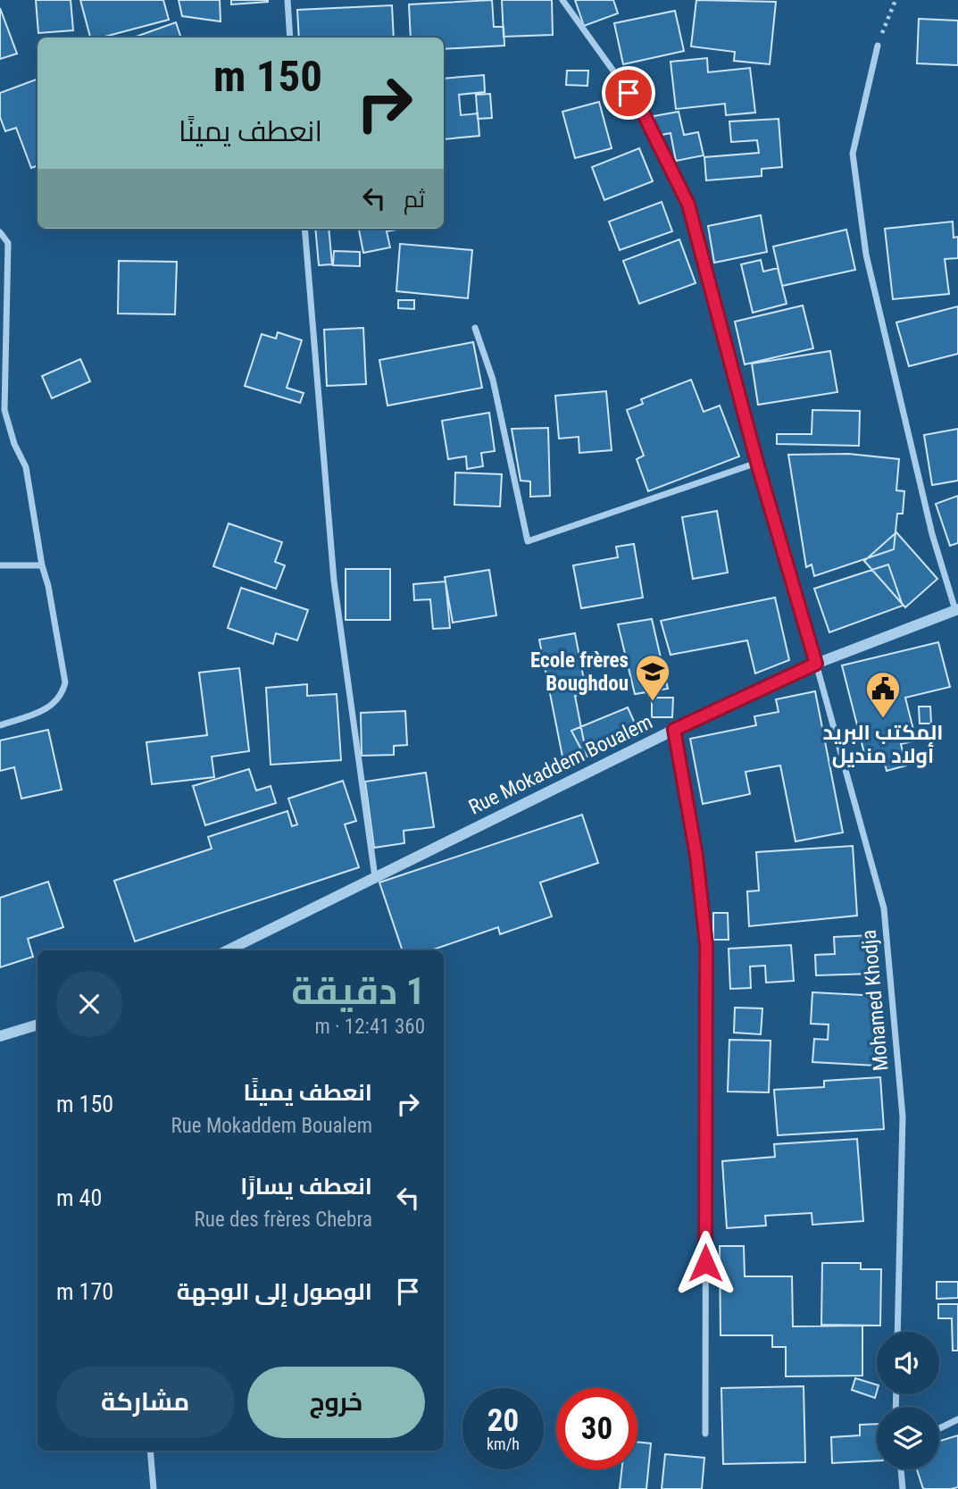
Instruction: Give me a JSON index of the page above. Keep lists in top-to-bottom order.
{
  "streets": {
    "street": ["Rue Mokaddem Boualem", "Mohamed Khodja"]
  },
  "crossings": [
    ["Rue Mokaddem Boualem", "Mohamed Khodja"]
  ],
  "places": {
    "school or university": ["Ecole frères Boughdou"],
    "public building": ["المكتب البريد أولاد منديل"]
  },
  "page": {
    "turn": ["150 m", "انعطف يمينًا"],
    "then": "ثم",
    "heading": ["1 دقيقة", "360 m · 12:41"],
    "list": [
      {
        "name": "انعطف يمينًا",
        "note": "Rue Mokaddem Boualem",
        "value": "150 m"
      },
      {
        "name": "انعطف يسارًا",
        "note": "Rue des frères Chebra",
        "value": "40 m"
      },
      {
        "name": "الوصول إلى الوجهة",
        "value": "170 m"
      }
    ],
    "buttons": ["خروج", "مشاركة"],
    "speed": "20 km/h",
    "limit": "30"
  }
}
